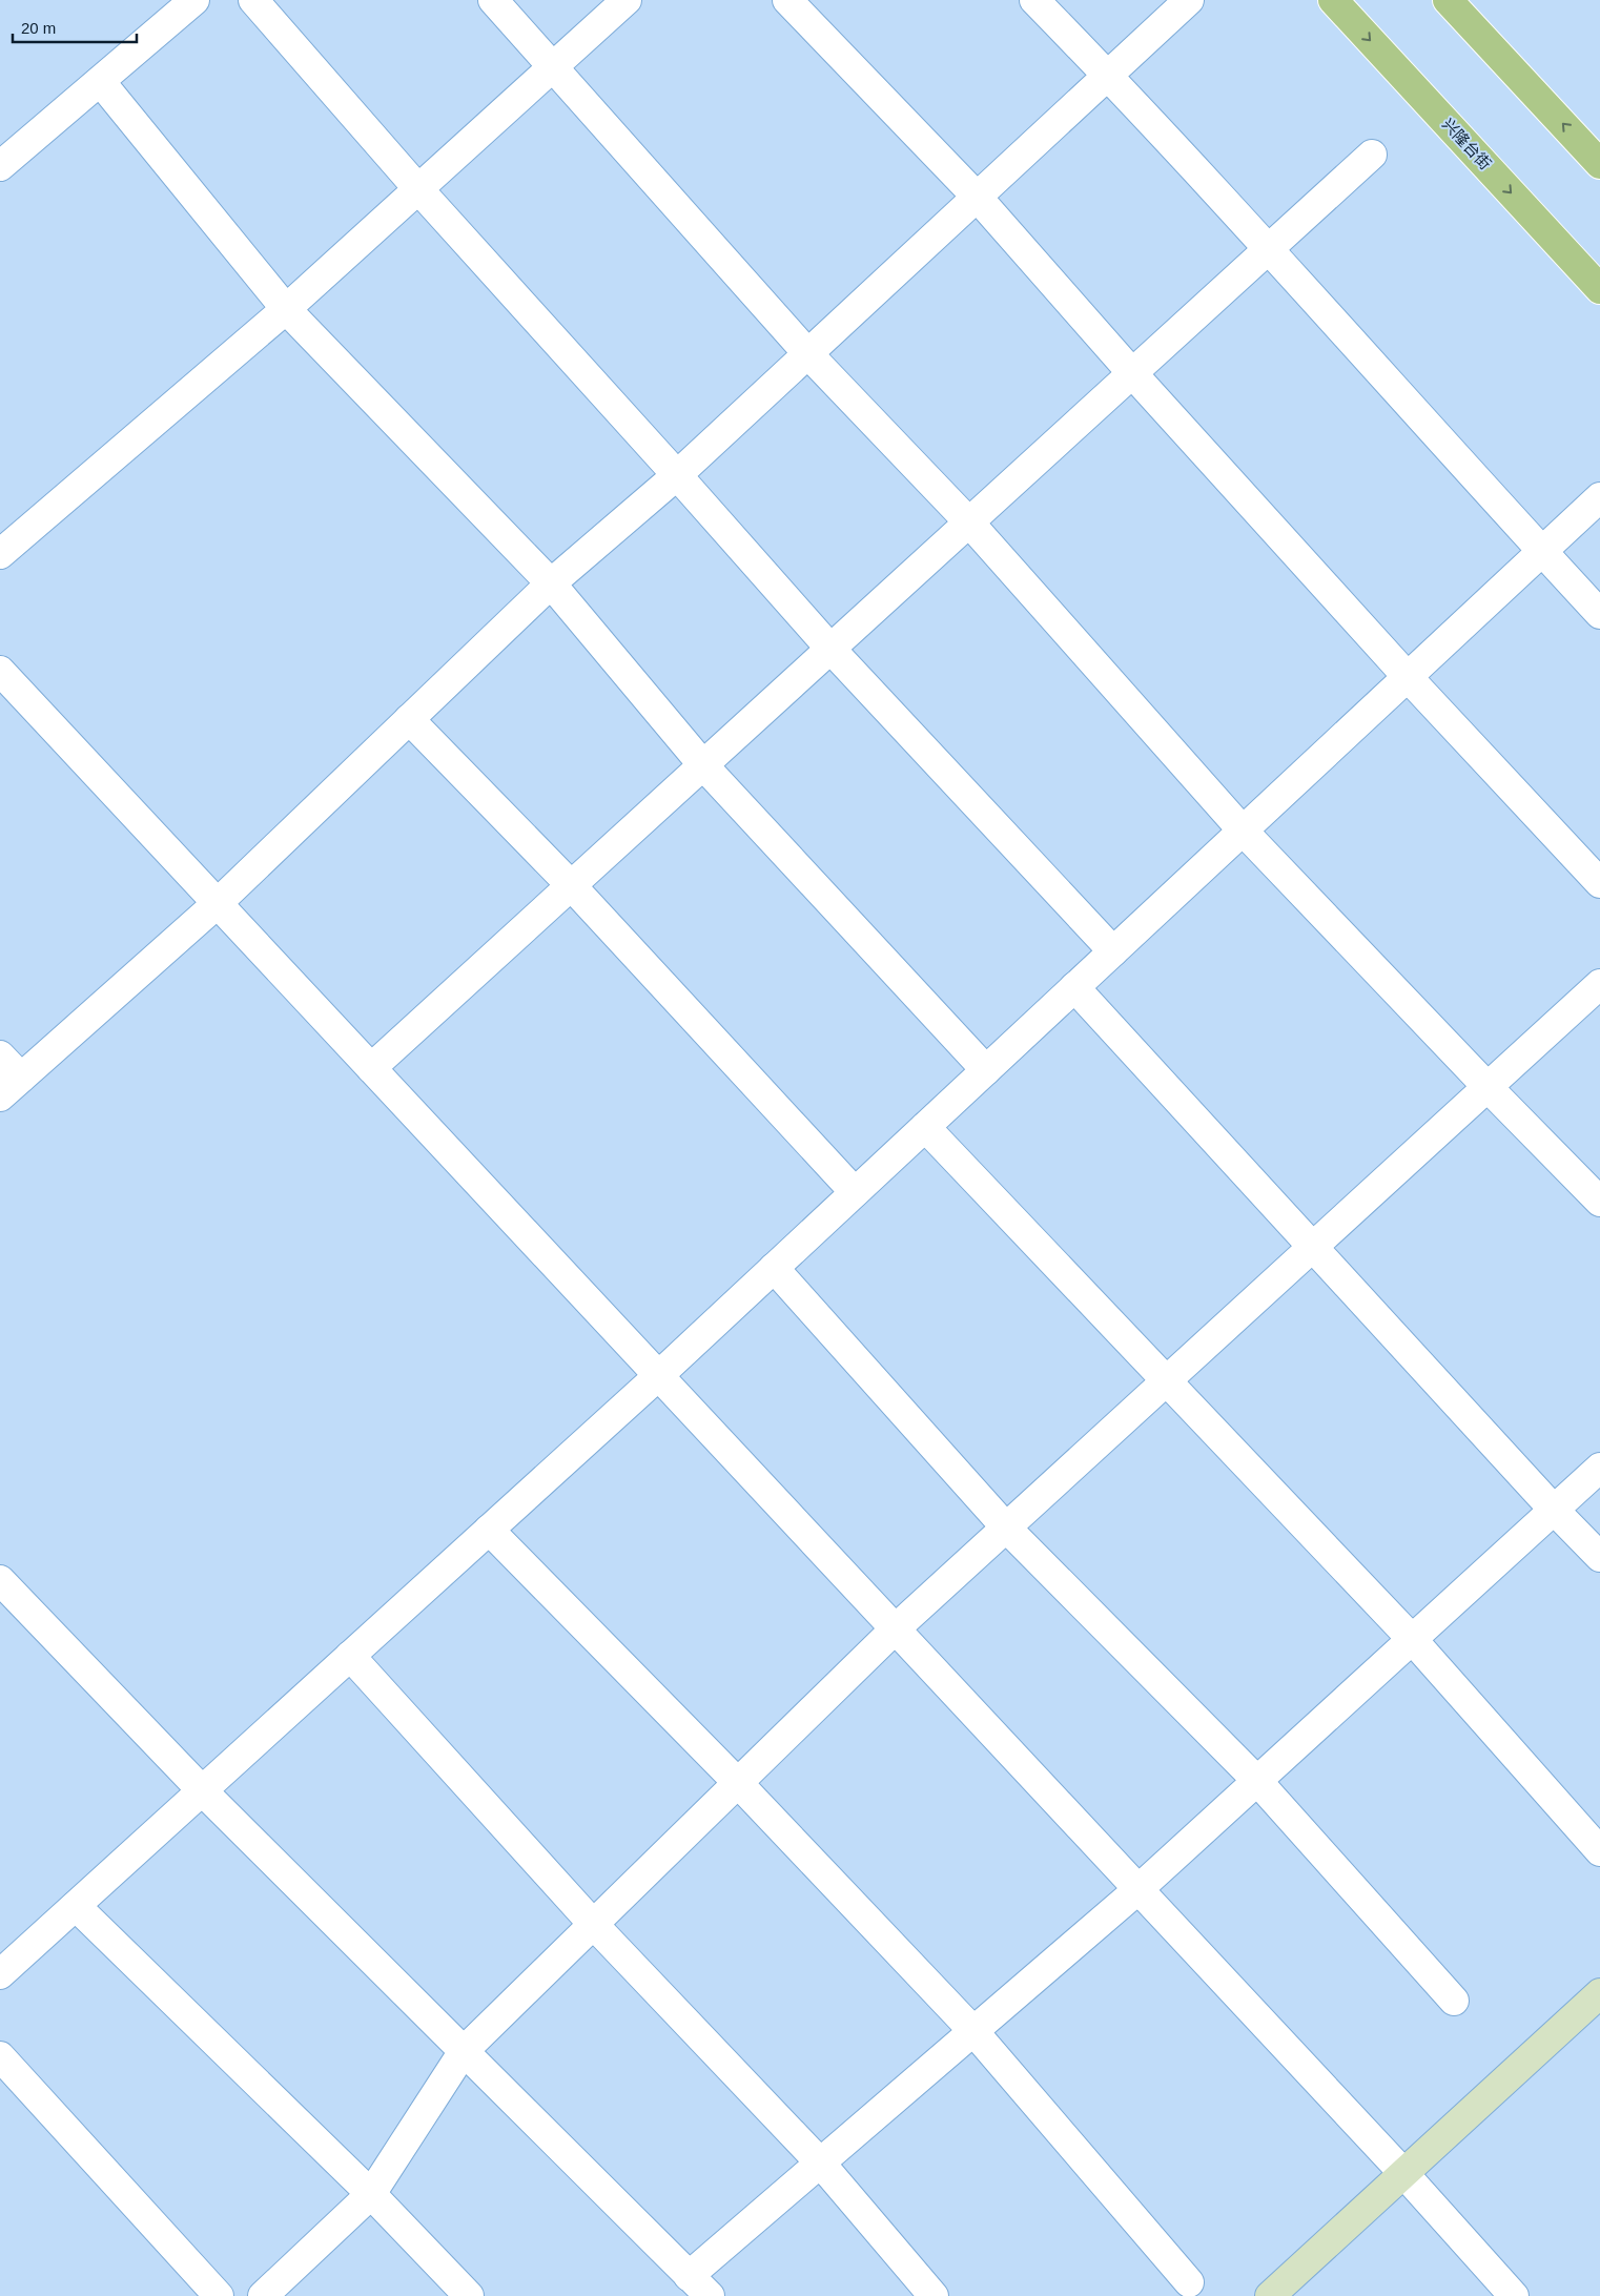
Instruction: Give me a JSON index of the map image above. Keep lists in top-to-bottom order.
{
  "streets": {
    "main road": ["兴隆台街"]
  },
  "scale_bar": "20 m"
}
